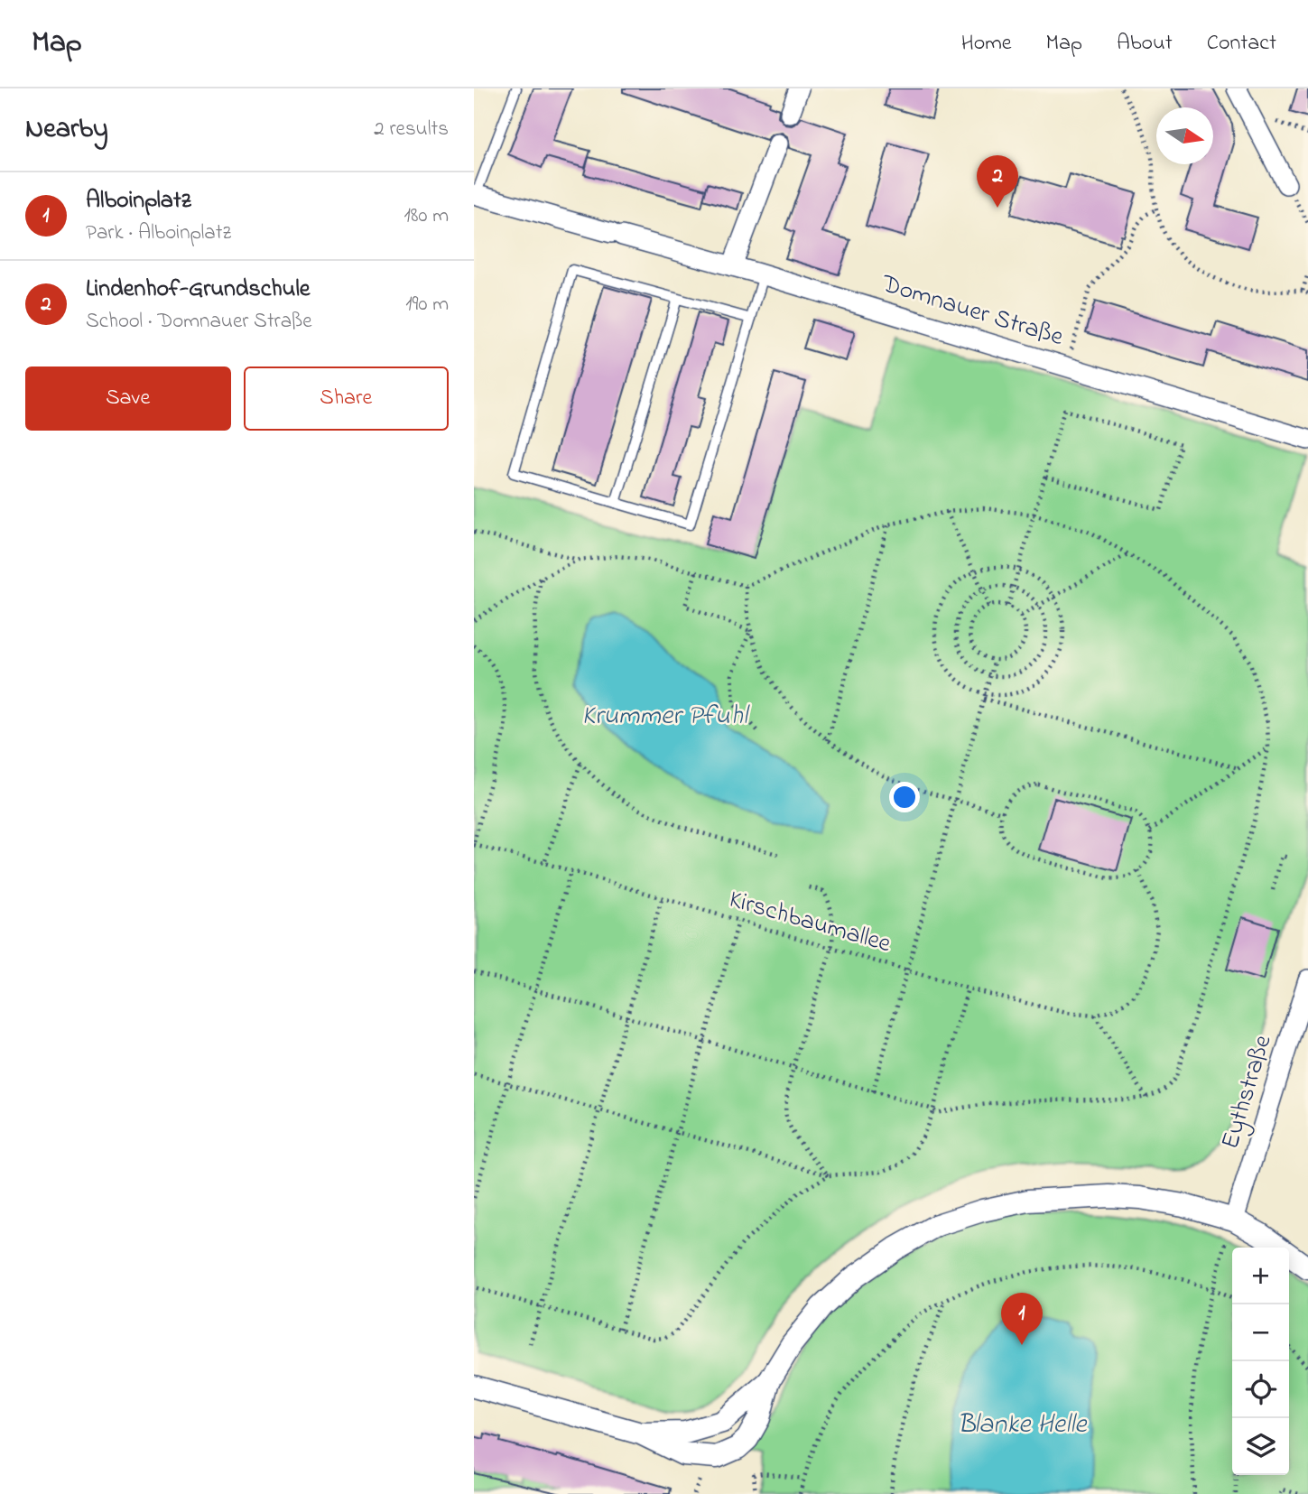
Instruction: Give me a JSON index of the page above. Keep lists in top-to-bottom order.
{
  "streets": {
    "street": ["Domnauer Straße", "Eythstraße"],
    "path": ["Kirschbaumallee"]
  },
  "water": ["Krummer Pfuhl", "Blanke Helle"],
  "north": "right",
  "page": {
    "header": "Map",
    "nav": [
      "Home",
      "Map",
      "About",
      "Contact"
    ],
    "heading": ["Nearby", "2 results"],
    "pins": ["2", "1"],
    "list": [
      {
        "mark": "1",
        "name": "Alboinplatz",
        "note": "Park · Alboinplatz",
        "value": "180 m"
      },
      {
        "mark": "2",
        "name": "Lindenhof-Grundschule",
        "note": "School · Domnauer Straße",
        "value": "190 m"
      }
    ],
    "buttons": ["Save", "Share"],
    "map_buttons": ["+", "−"]
  }
}
